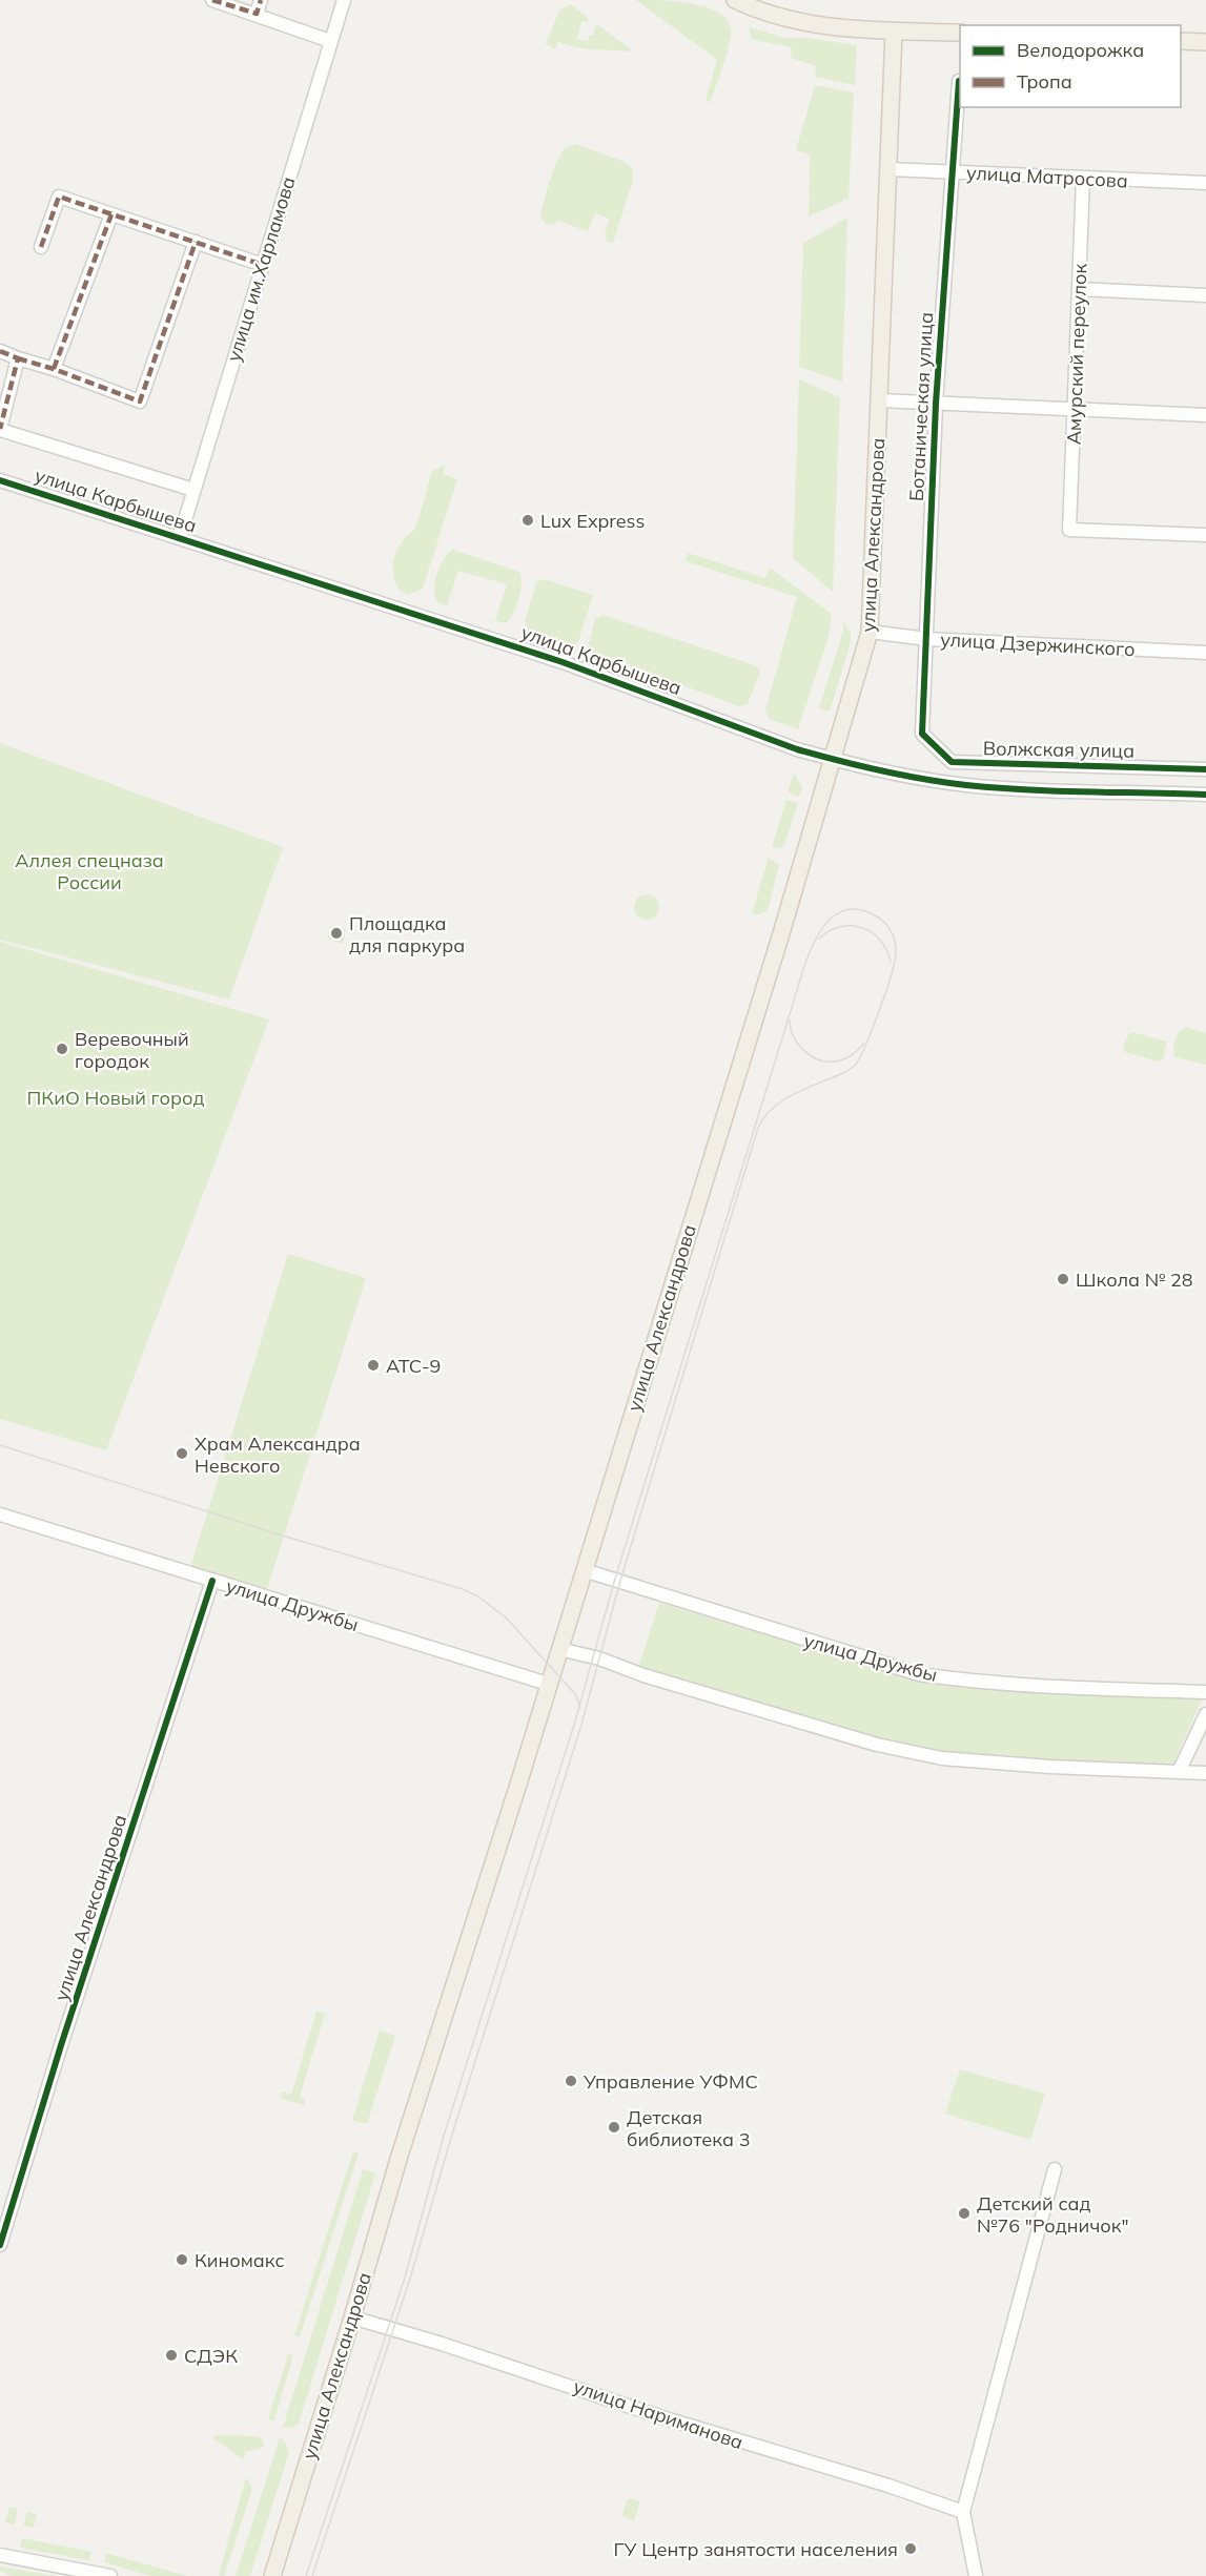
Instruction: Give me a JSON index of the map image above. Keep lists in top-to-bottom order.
{
  "streets": {
    "main road": ["улица Александрова"],
    "street": [
      "улица Матросова",
      "улица им.Харламова",
      "Амурский переулок",
      "Ботаническая улица",
      "улица Карбышева",
      "улица Дзержинского",
      "Волжская улица",
      "улица Дружбы",
      "улица Нариманова"
    ]
  },
  "crossings": [
    ["улица Матросова", "Амурский переулок"],
    ["улица Матросова", "Ботаническая улица"],
    ["улица Матросова", "улица Александрова"],
    ["улица им.Харламова", "улица Карбышева"],
    ["Ботаническая улица", "улица Дзержинского"],
    ["Ботаническая улица", "Волжская улица"],
    ["улица Карбышева", "улица Александрова"],
    ["улица Александрова", "улица Дзержинского"],
    ["улица Александрова", "улица Дружбы"],
    ["улица Александрова", "улица Нариманова"]
  ],
  "parks": ["Аллея спецназа России", "ПКиО Новый город"],
  "places": [
    "Lux Express",
    "Площадка для паркура",
    "Веревочный городок",
    "Школа № 28",
    "АТС-9",
    "Храм Александра Невского",
    "Управление УФМС",
    "Детская библиотека 3",
    "Детский сад №76 \"Родничок\"",
    "Киномакс",
    "СДЭК",
    "ГУ Центр занятости населения"
  ],
  "legend": ["Велодорожка", "Тропа"]
}
